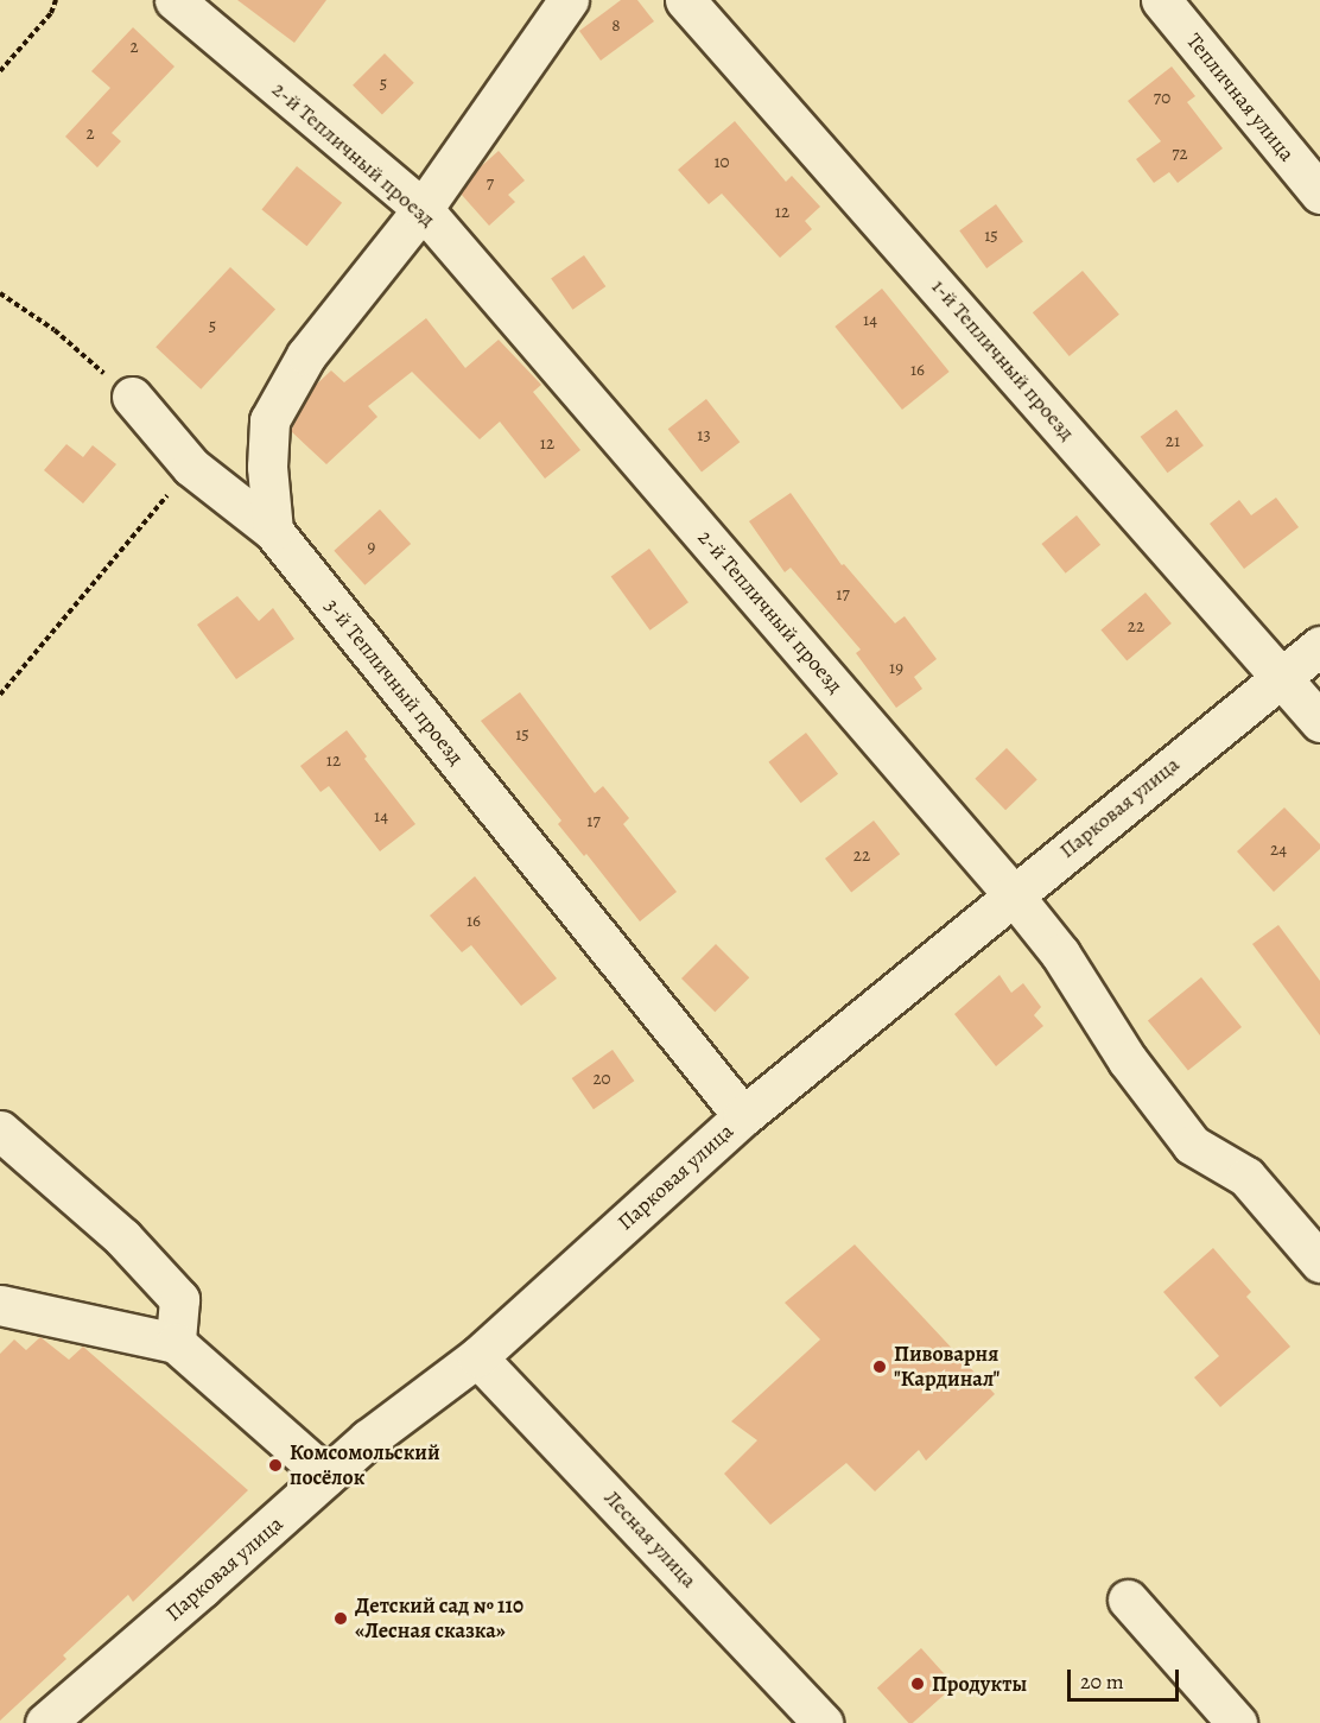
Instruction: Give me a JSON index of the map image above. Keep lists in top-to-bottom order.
{
  "streets": {
    "street": [
      "Тепличная улица",
      "2-й Тепличный проезд",
      "1-й Тепличный проезд",
      "3-й Тепличный проезд",
      "Парковая улица",
      "Лесная улица"
    ]
  },
  "crossings": [
    ["2-й Тепличный проезд", "Парковая улица"],
    ["1-й Тепличный проезд", "Парковая улица"],
    ["3-й Тепличный проезд", "Парковая улица"],
    ["Парковая улица", "Лесная улица"]
  ],
  "places": [
    "Пивоварня \"Кардинал\"",
    "Комсомольский посёлок",
    "Детский сад № 110 «Лесная сказка»",
    "Продукты"
  ],
  "house_numbers": [
    "8",
    "2",
    "5",
    "70",
    "2",
    "72",
    "10",
    "7",
    "12",
    "15",
    "14",
    "5",
    "16",
    "13",
    "21",
    "12",
    "9",
    "17",
    "22",
    "19",
    "15",
    "12",
    "14",
    "17",
    "24",
    "22",
    "16",
    "20"
  ],
  "scale_bar": "20 m"
}
